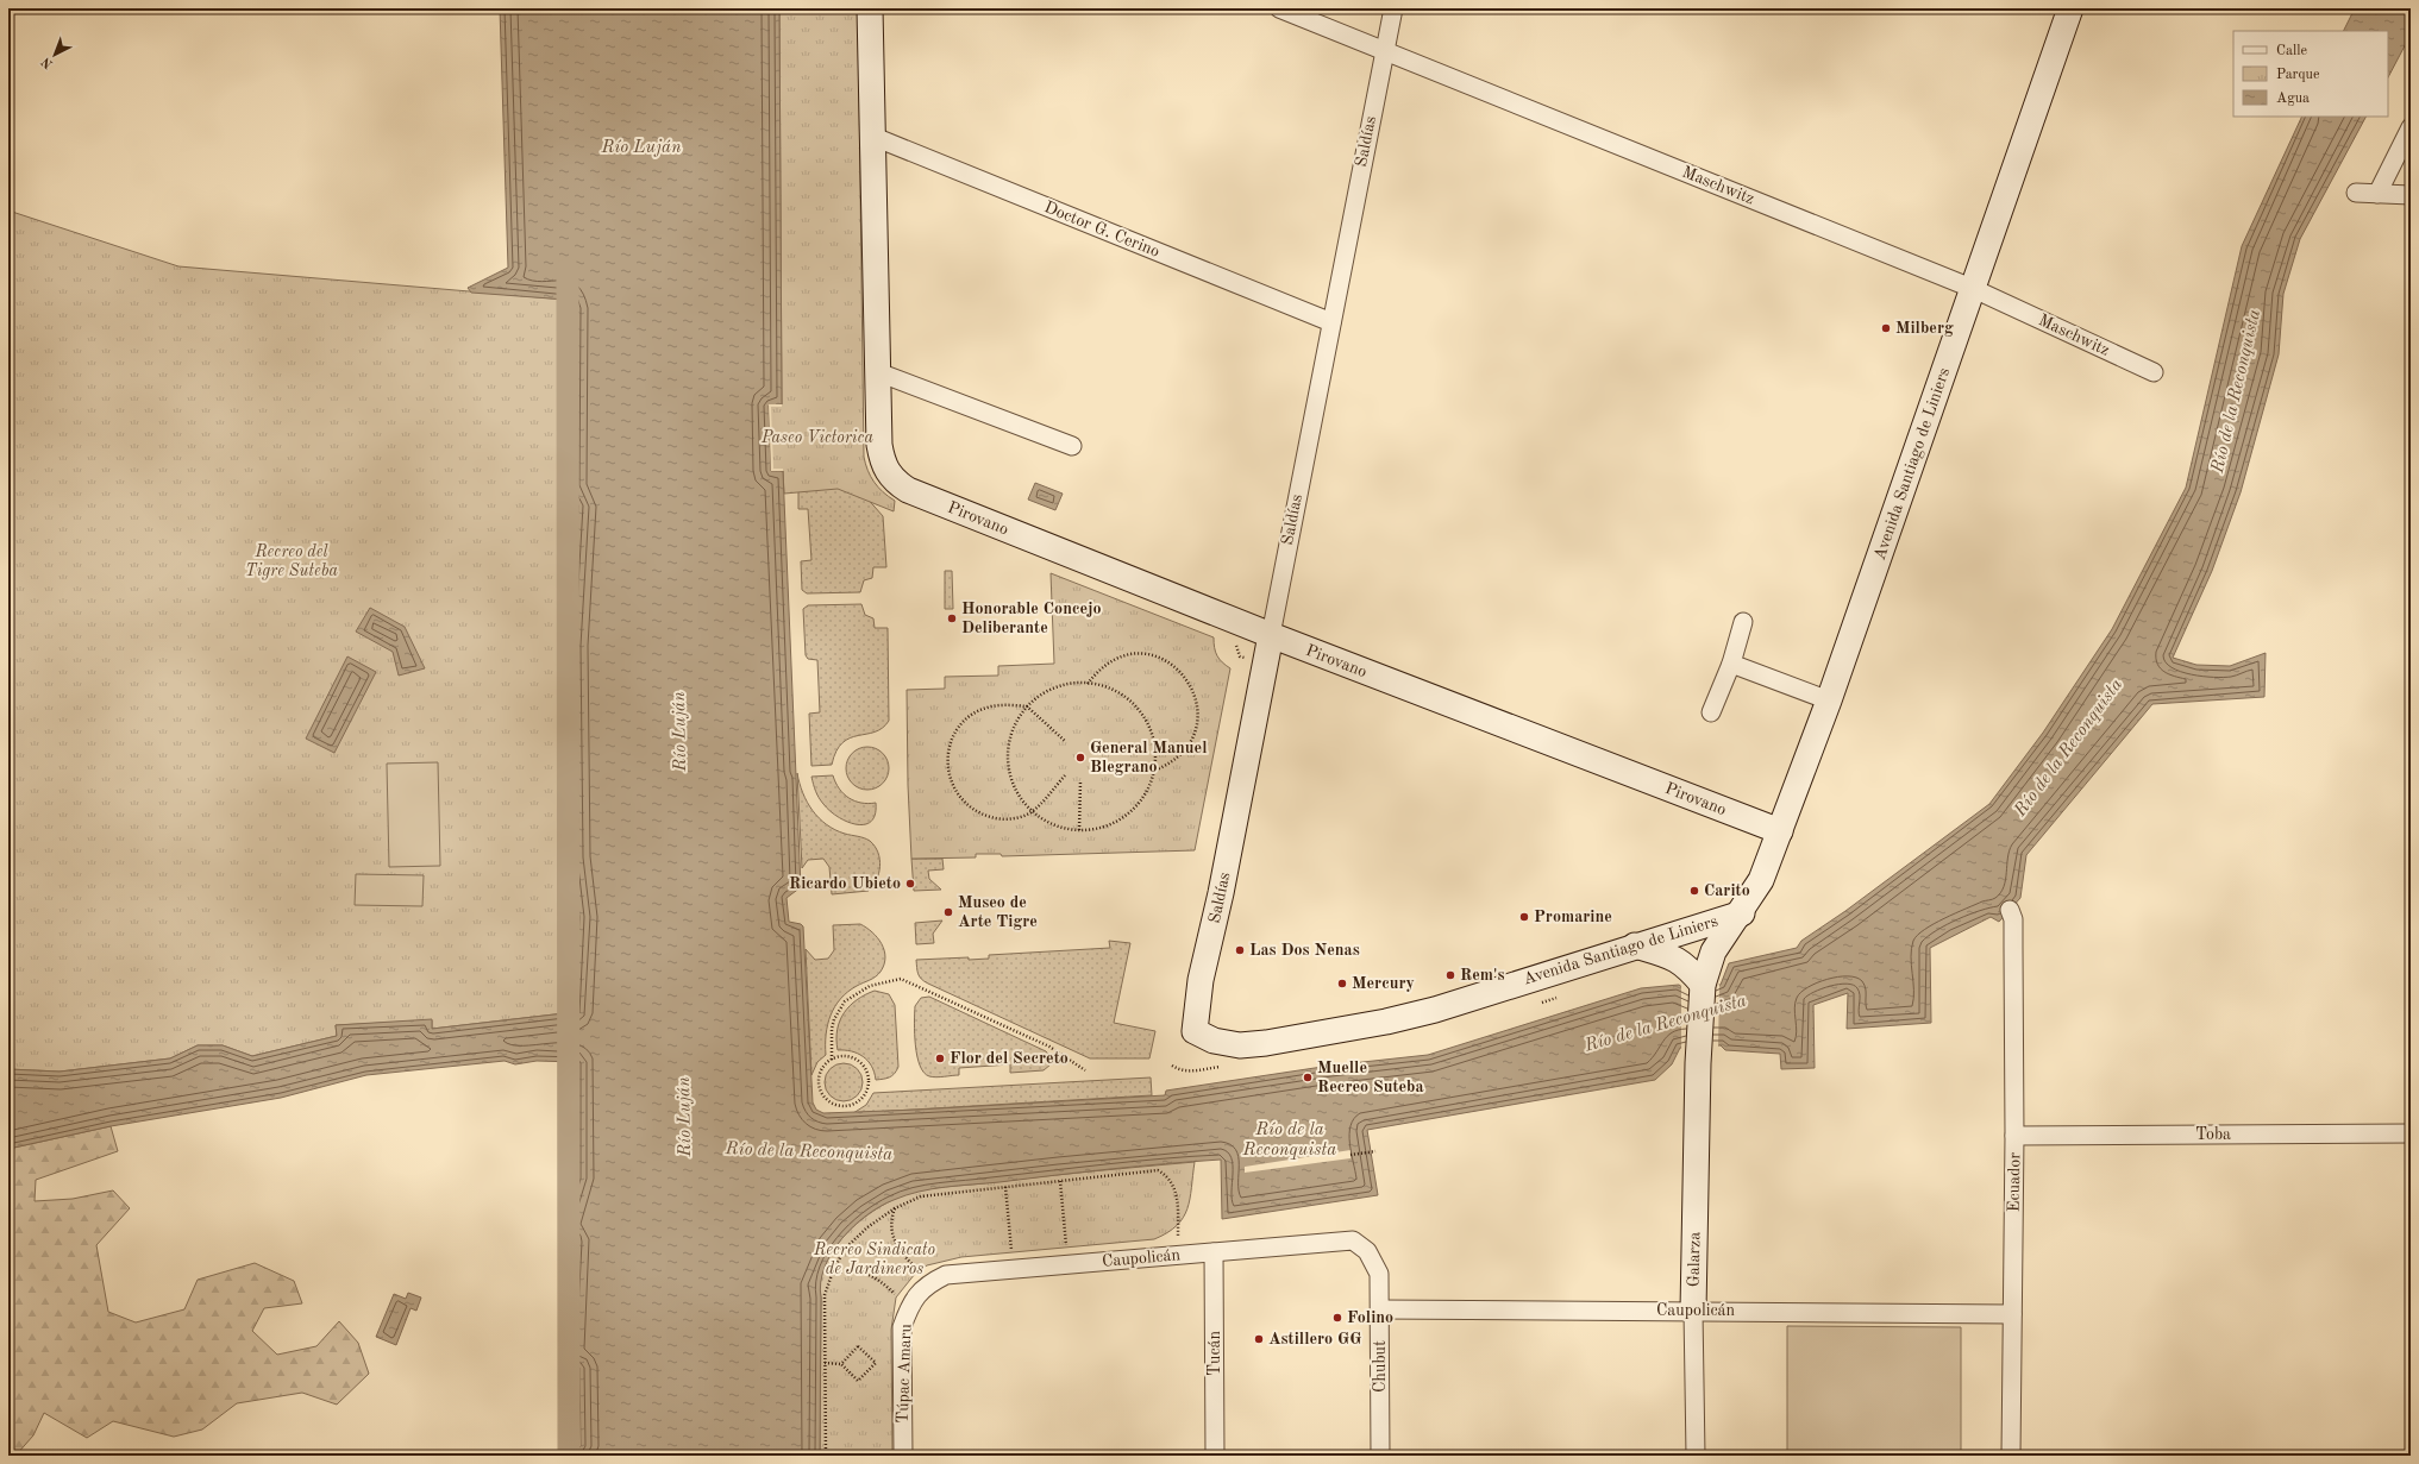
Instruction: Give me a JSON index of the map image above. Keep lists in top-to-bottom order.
{
  "streets": {
    "street": [
      "Saldías",
      "Maschwitz",
      "Doctor G. Cerino",
      "Avenida Santiago de Liniers",
      "Pirovano",
      "Toba",
      "Ecuador",
      "Caupolicán",
      "Galarza",
      "Tucán",
      "Chubut",
      "Túpac Amaru"
    ]
  },
  "crossings": [
    ["Saldías", "Maschwitz"],
    ["Saldías", "Doctor G. Cerino"],
    ["Saldías", "Avenida Santiago de Liniers"],
    ["Saldías", "Pirovano"],
    ["Maschwitz", "Avenida Santiago de Liniers"],
    ["Avenida Santiago de Liniers", "Pirovano"],
    ["Avenida Santiago de Liniers", "Galarza"],
    ["Toba", "Ecuador"],
    ["Ecuador", "Caupolicán"],
    ["Caupolicán", "Galarza"],
    ["Caupolicán", "Tucán"],
    ["Caupolicán", "Chubut"],
    ["Caupolicán", "Túpac Amaru"]
  ],
  "water": ["Río Luján", "Río de la Reconquista"],
  "parks": ["Paseo Victorica", "Recreo del Tigre Suteba", "Recreo Sindicato de Jardineros"],
  "places": [
    "Milberg",
    "Honorable Concejo Deliberante",
    "General Manuel Blegrano",
    "Ricardo Ubieto",
    "Carito",
    "Museo de Arte Tigre",
    "Promarine",
    "Las Dos Nenas",
    "Rem's",
    "Mercury",
    "Flor del Secreto",
    "Muelle Recreo Suteba",
    "Folino",
    "Astillero GG"
  ],
  "legend": ["Calle", "Parque", "Agua"],
  "north": "bottom left"
}
